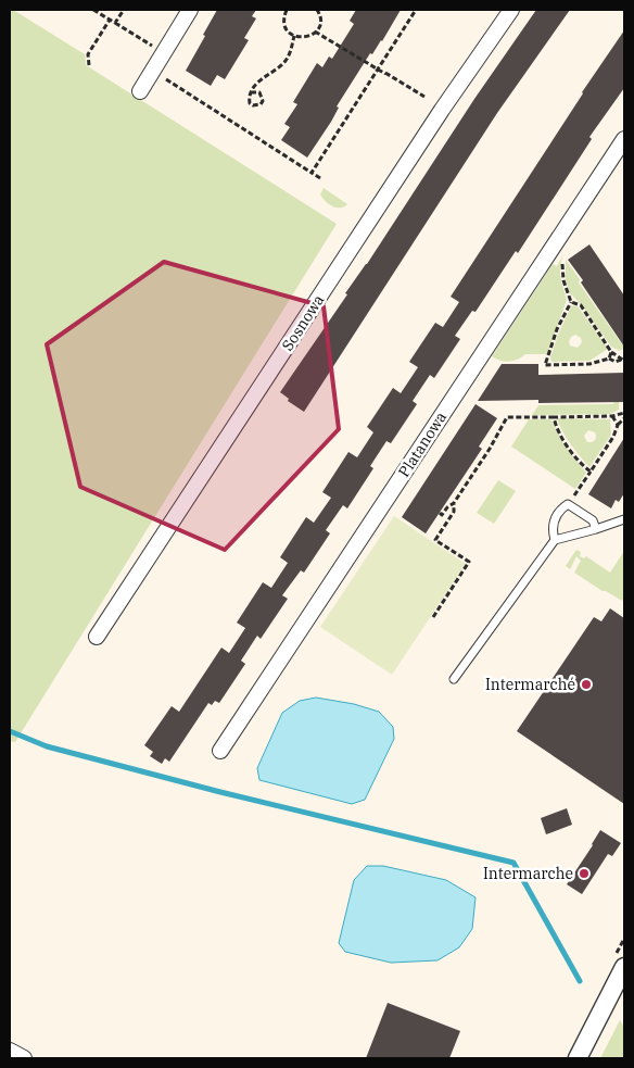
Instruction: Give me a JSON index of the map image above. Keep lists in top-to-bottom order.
{
  "streets": {
    "street": ["Sosnowa", "Platanowa"]
  },
  "places": ["Intermarché", "Intermarche"]
}
